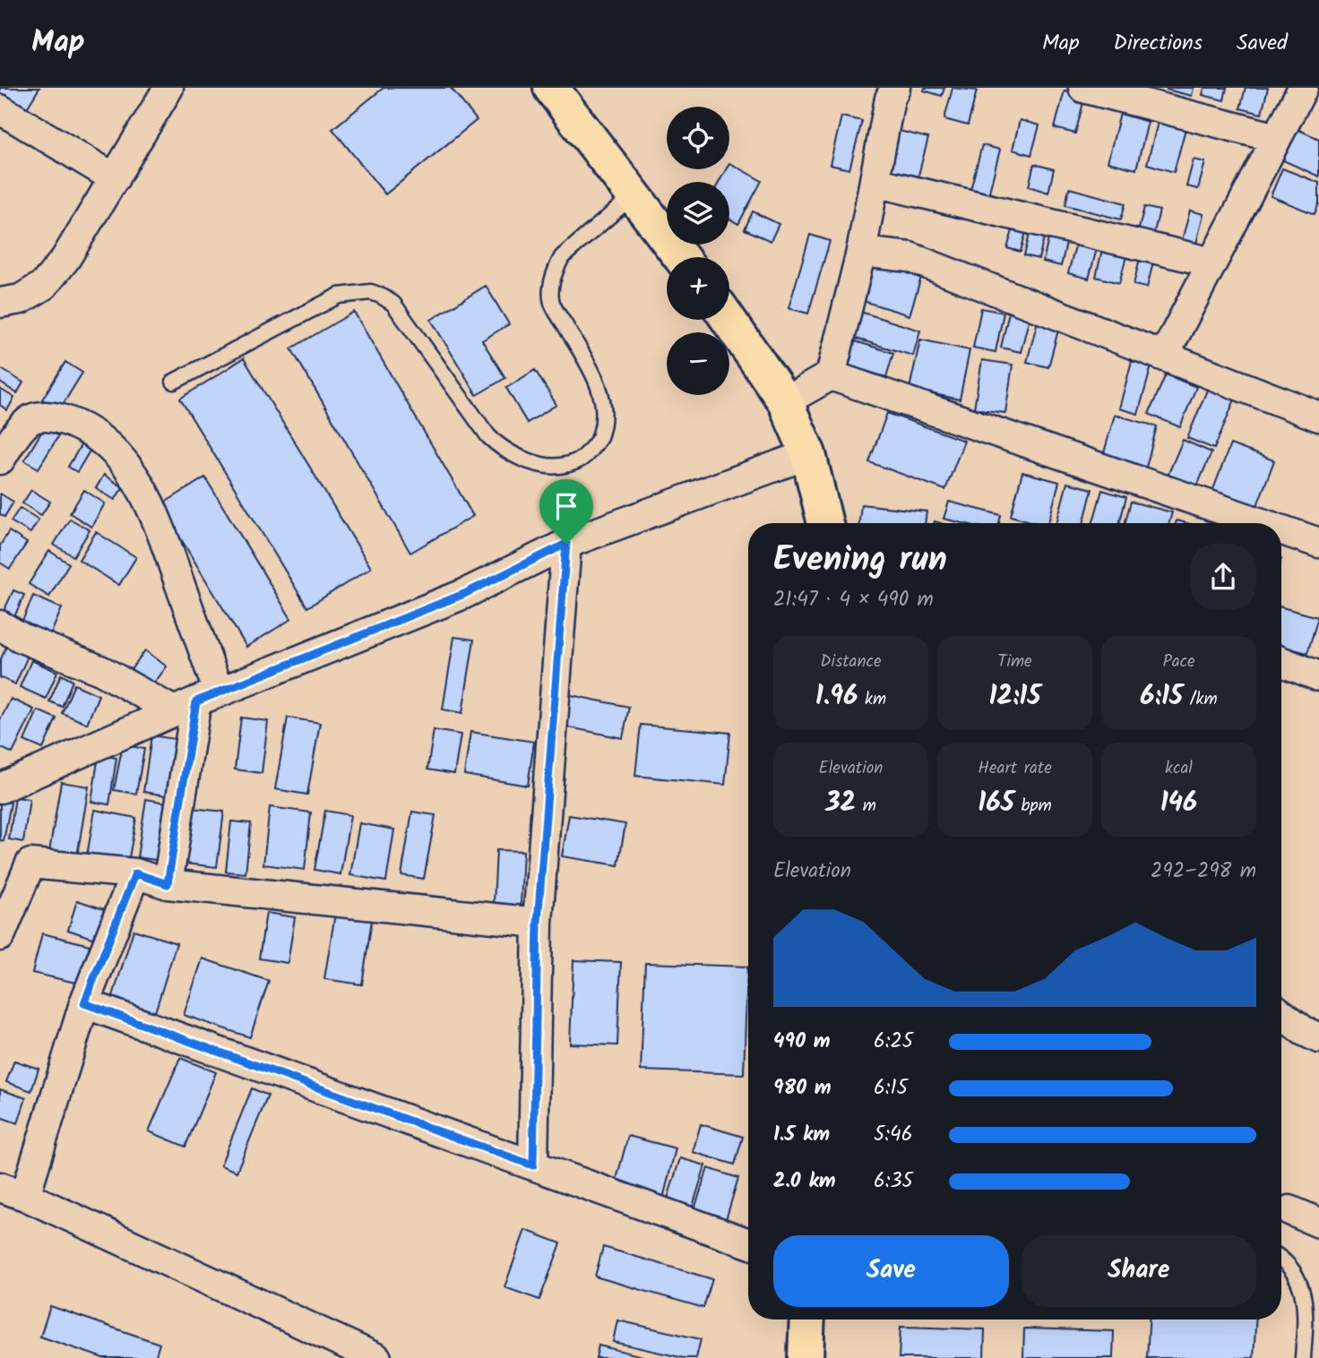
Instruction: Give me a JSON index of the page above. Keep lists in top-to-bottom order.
{
  "page": {
    "header": "Map",
    "nav": ["Map", "Directions", "Saved"],
    "map_buttons": ["+", "−"],
    "heading": ["Evening run", "21:47 · 4 × 490 m"],
    "stats": [
      ["Distance", "1.96 km"],
      ["Time", "12:15"],
      ["Pace", "6:15 /km"],
      ["Elevation", "32 m"],
      ["Heart rate", "165 bpm"],
      ["kcal", "146"]
    ],
    "chart": ["Elevation", "292–298 m"],
    "list": [
      {
        "name": "490 m",
        "note": "6:25"
      },
      {
        "name": "980 m",
        "note": "6:15"
      },
      {
        "name": "1.5 km",
        "note": "5:46"
      },
      {
        "name": "2.0 km",
        "note": "6:35"
      }
    ],
    "buttons": ["Save", "Share"]
  }
}
